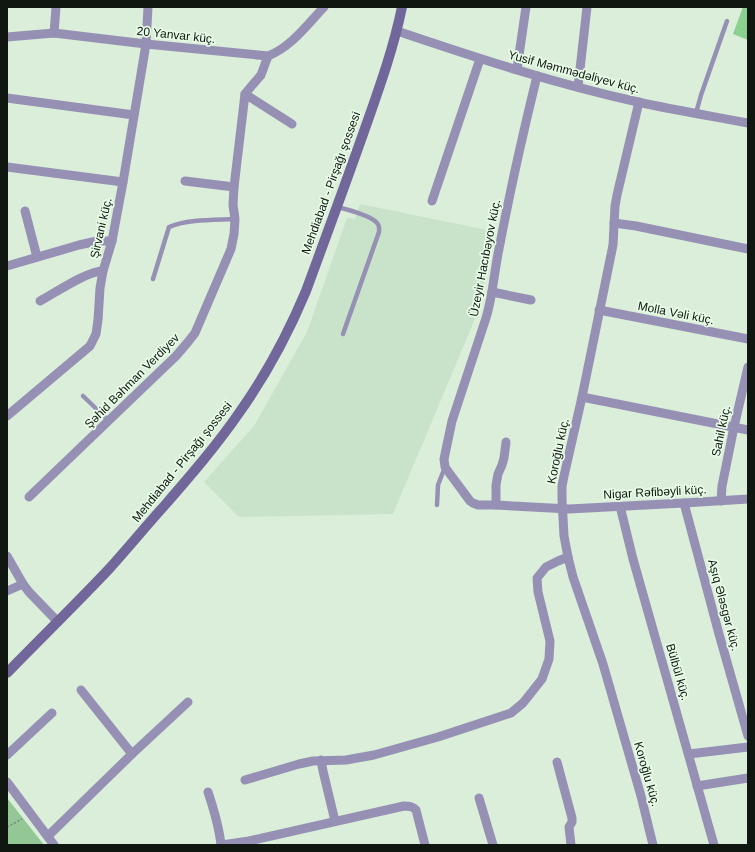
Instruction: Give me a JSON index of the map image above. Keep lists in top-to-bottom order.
{
  "streets": {
    "main road": ["Mehdiabad - Pirşağı şossesi"],
    "street": [
      "20 Yanvar küç.",
      "Yusif Məmmədəliyev küç.",
      "Şirvani küç.",
      "Üzeyir Hacıbəyov küç.",
      "Molla Vəli küç.",
      "Şəhid Bəhman Verdiyev",
      "Sahil küç.",
      "Koroğlu küç.",
      "Nigar Rəfibəyli küç.",
      "Aşıq Ələsgər küç.",
      "Bülbül küç."
    ]
  },
  "crossings": [
    ["20 Yanvar küç.", "Şirvani küç."],
    ["Yusif Məmmədəliyev küç.", "Mehdiabad - Pirşağı şossesi"],
    ["Yusif Məmmədəliyev küç.", "Üzeyir Hacıbəyov küç."],
    ["Yusif Məmmədəliyev küç.", "Koroğlu küç."],
    ["Üzeyir Hacıbəyov küç.", "Nigar Rəfibəyli küç."],
    ["Molla Vəli küç.", "Koroğlu küç."],
    ["Sahil küç.", "Nigar Rəfibəyli küç."],
    ["Koroğlu küç.", "Nigar Rəfibəyli küç."],
    ["Nigar Rəfibəyli küç.", "Aşıq Ələsgər küç."],
    ["Nigar Rəfibəyli küç.", "Bülbül küç."]
  ]
}
